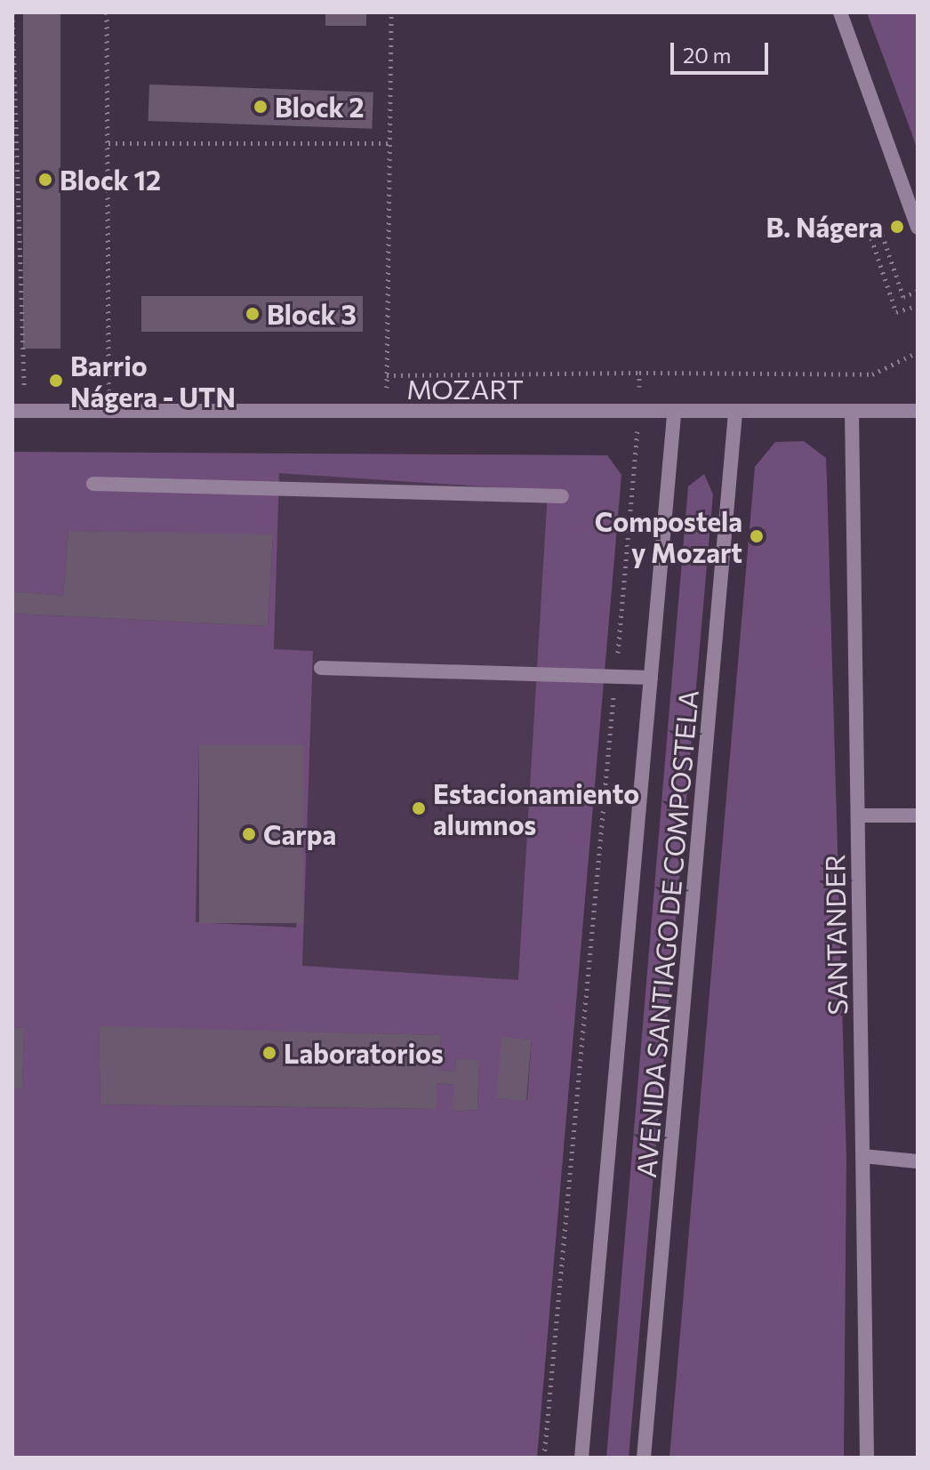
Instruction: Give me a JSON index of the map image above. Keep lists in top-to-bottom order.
{
  "streets": {
    "street": ["MOZART", "AVENIDA SANTIAGO DE COMPOSTELA", "SANTANDER"]
  },
  "crossings": [
    ["MOZART", "AVENIDA SANTIAGO DE COMPOSTELA"],
    ["MOZART", "SANTANDER"]
  ],
  "places": [
    "Block 2",
    "Block 12",
    "B. Nágera",
    "Block 3",
    "Barrio Nágera - UTN",
    "Compostela y Mozart",
    "Estacionamiento alumnos",
    "Carpa",
    "Laboratorios"
  ],
  "scale_bar": "20 m"
}
